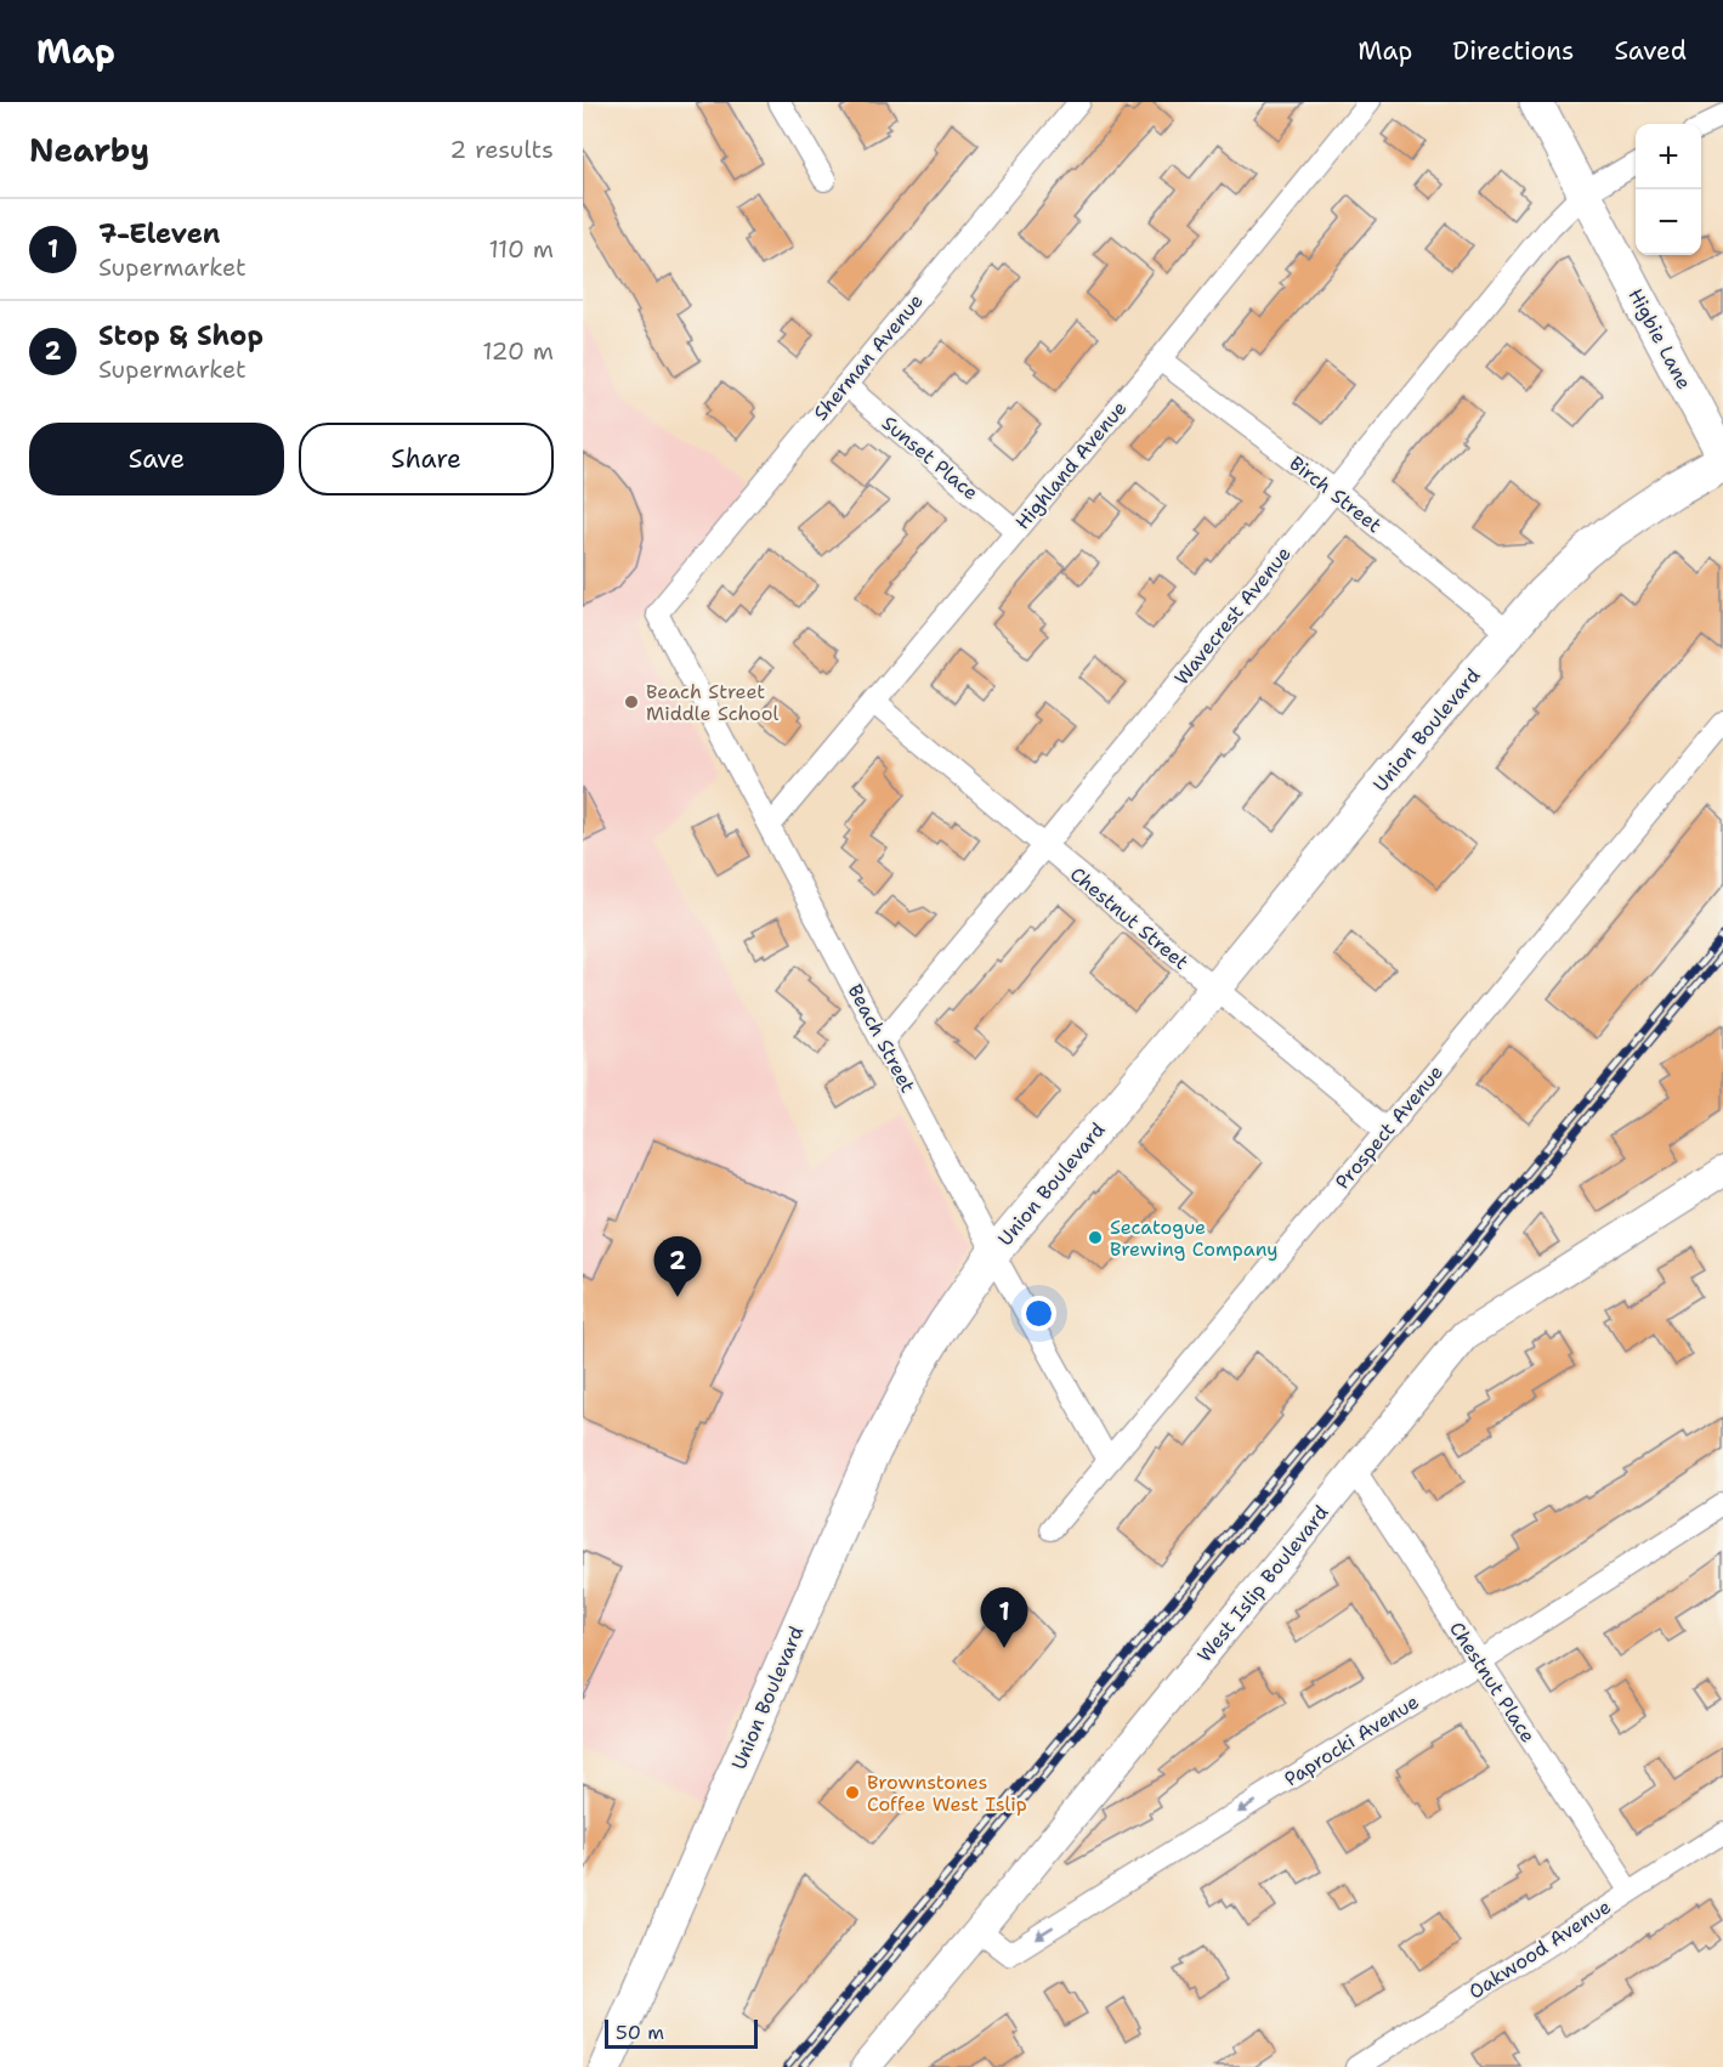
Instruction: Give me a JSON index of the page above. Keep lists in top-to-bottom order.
{
  "streets": {
    "main road": ["Higbie Lane", "Union Boulevard"],
    "street": [
      "Sherman Avenue",
      "Sunset Place",
      "Highland Avenue",
      "Birch Street",
      "Wavecrest Avenue",
      "Chestnut Street",
      "Beach Street",
      "Prospect Avenue",
      "West Islip Boulevard",
      "Chestnut Place",
      "Paprocki Avenue",
      "Oakwood Avenue"
    ]
  },
  "crossings": [
    ["Higbie Lane", "Wavecrest Avenue"],
    ["Higbie Lane", "Union Boulevard"],
    ["Sherman Avenue", "Sunset Place"],
    ["Sherman Avenue", "Beach Street"],
    ["Sunset Place", "Highland Avenue"],
    ["Highland Avenue", "Birch Street"],
    ["Highland Avenue", "Chestnut Street"],
    ["Highland Avenue", "Beach Street"],
    ["Birch Street", "Wavecrest Avenue"],
    ["Birch Street", "Union Boulevard"],
    ["Wavecrest Avenue", "Chestnut Street"],
    ["Wavecrest Avenue", "Beach Street"],
    ["Union Boulevard", "Chestnut Street"],
    ["Union Boulevard", "Beach Street"],
    ["Chestnut Street", "Prospect Avenue"],
    ["Beach Street", "Prospect Avenue"],
    ["West Islip Boulevard", "Chestnut Place"],
    ["West Islip Boulevard", "Paprocki Avenue"],
    ["Chestnut Place", "Paprocki Avenue"],
    ["Chestnut Place", "Oakwood Avenue"]
  ],
  "one_way": ["Paprocki Avenue"],
  "places": ["Beach Street Middle School", "Secatogue Brewing Company", "Brownstones Coffee West Islip"],
  "scale_bar": "50 m",
  "page": {
    "header": "Map",
    "nav": ["Map", "Directions", "Saved"],
    "heading": ["Nearby", "2 results"],
    "map_buttons": ["+", "−"],
    "list": [
      {
        "mark": "1",
        "name": "7-Eleven",
        "note": "Supermarket",
        "value": "110 m"
      },
      {
        "mark": "2",
        "name": "Stop & Shop",
        "note": "Supermarket",
        "value": "120 m"
      }
    ],
    "buttons": ["Save", "Share"],
    "pins": ["2", "1"],
    "scale": "50 m"
  }
}
